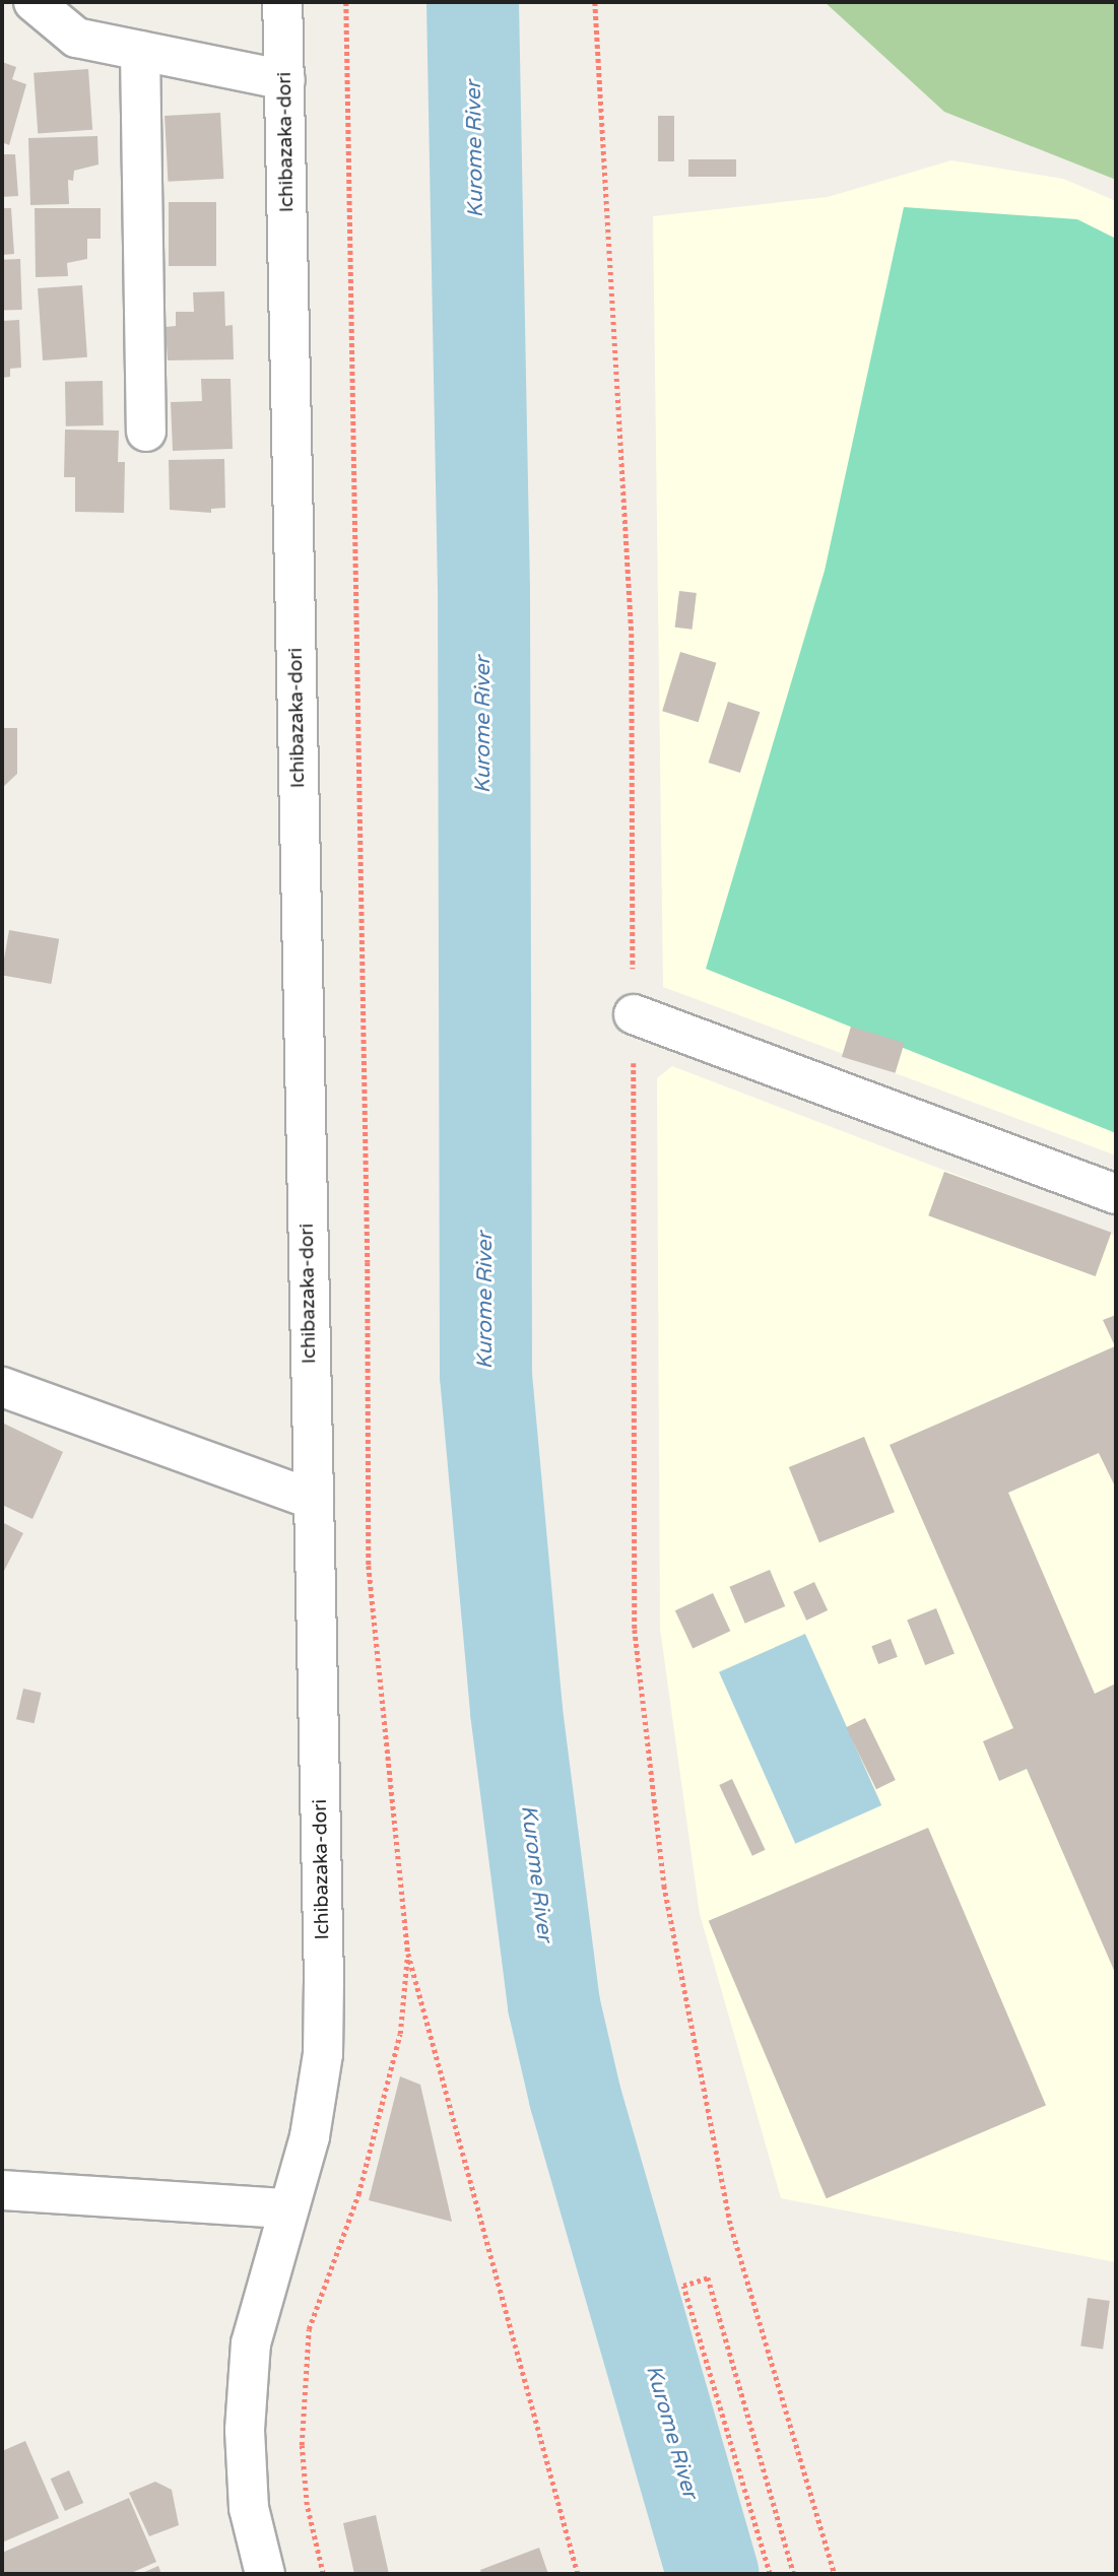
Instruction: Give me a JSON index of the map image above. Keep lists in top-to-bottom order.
{
  "streets": {
    "street": ["Ichibazaka-dori"]
  },
  "water": ["Kurome River"]
}
